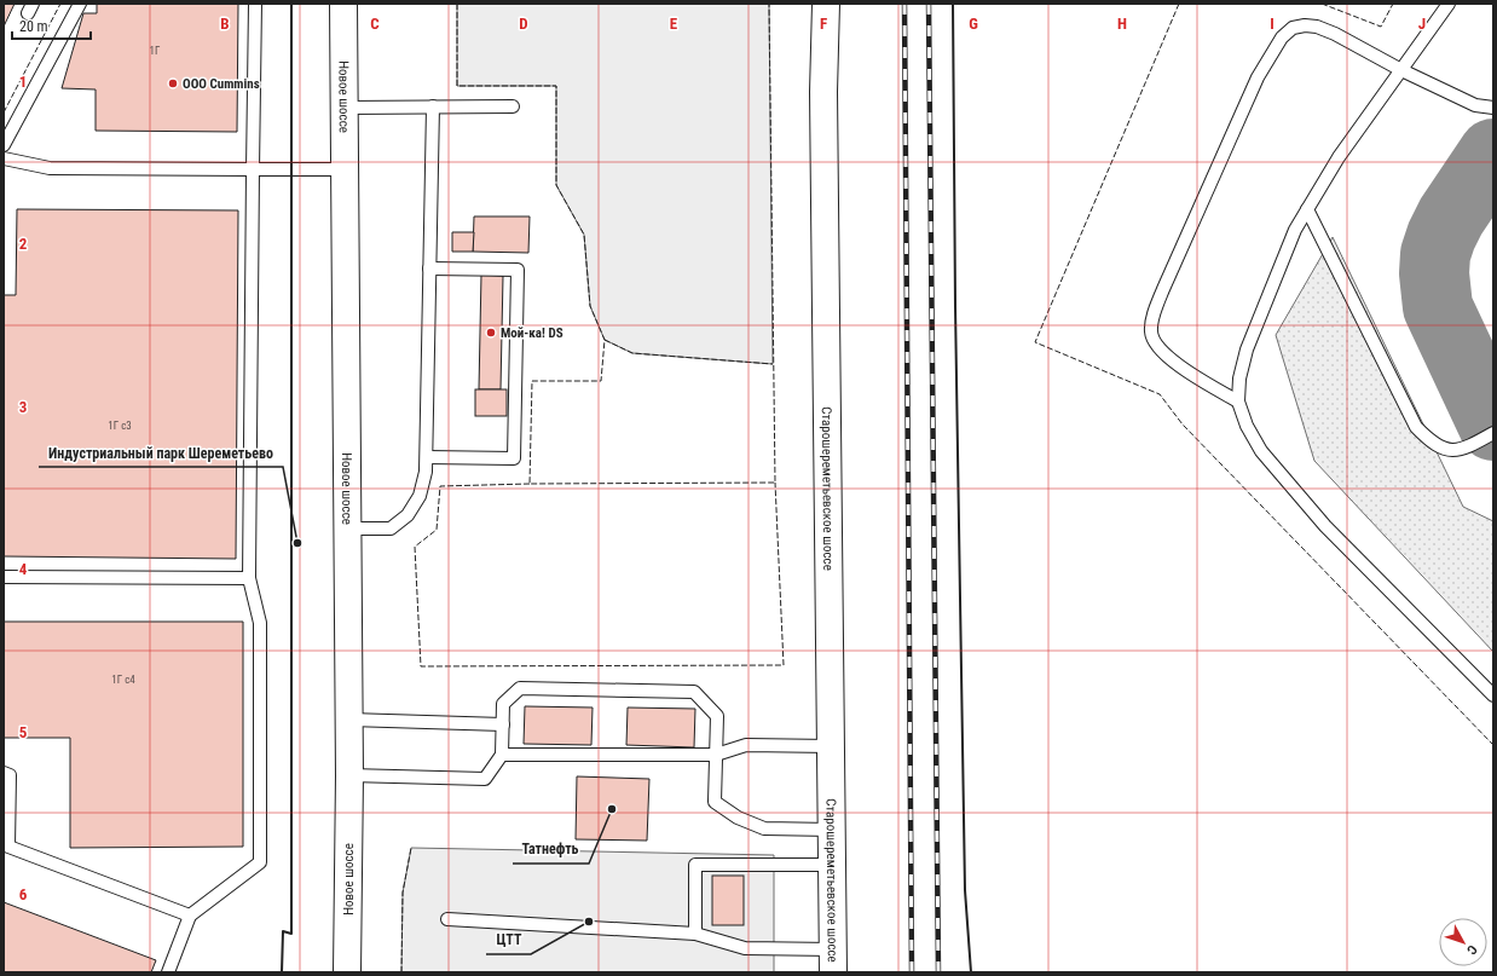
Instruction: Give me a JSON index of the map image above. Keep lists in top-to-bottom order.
{
  "streets": {
    "main road": ["Новое шоссе", "Старошереметьевское шоссе"]
  },
  "places": [
    "OOO Cummins",
    "Мой-ка! DS",
    "Индустриальный парк Шереметьево",
    "Татнефть",
    "ЦТТ"
  ],
  "house_numbers": ["1Г", "1Г с3", "1Г с4"],
  "scale_bar": "20 m",
  "north": "bottom right",
  "grid": {
    "columns": [
      "B",
      "C",
      "D",
      "E",
      "F",
      "G",
      "H",
      "I",
      "J"
    ],
    "rows": [
      "1",
      "2",
      "3",
      "4",
      "5",
      "6"
    ]
  }
}
